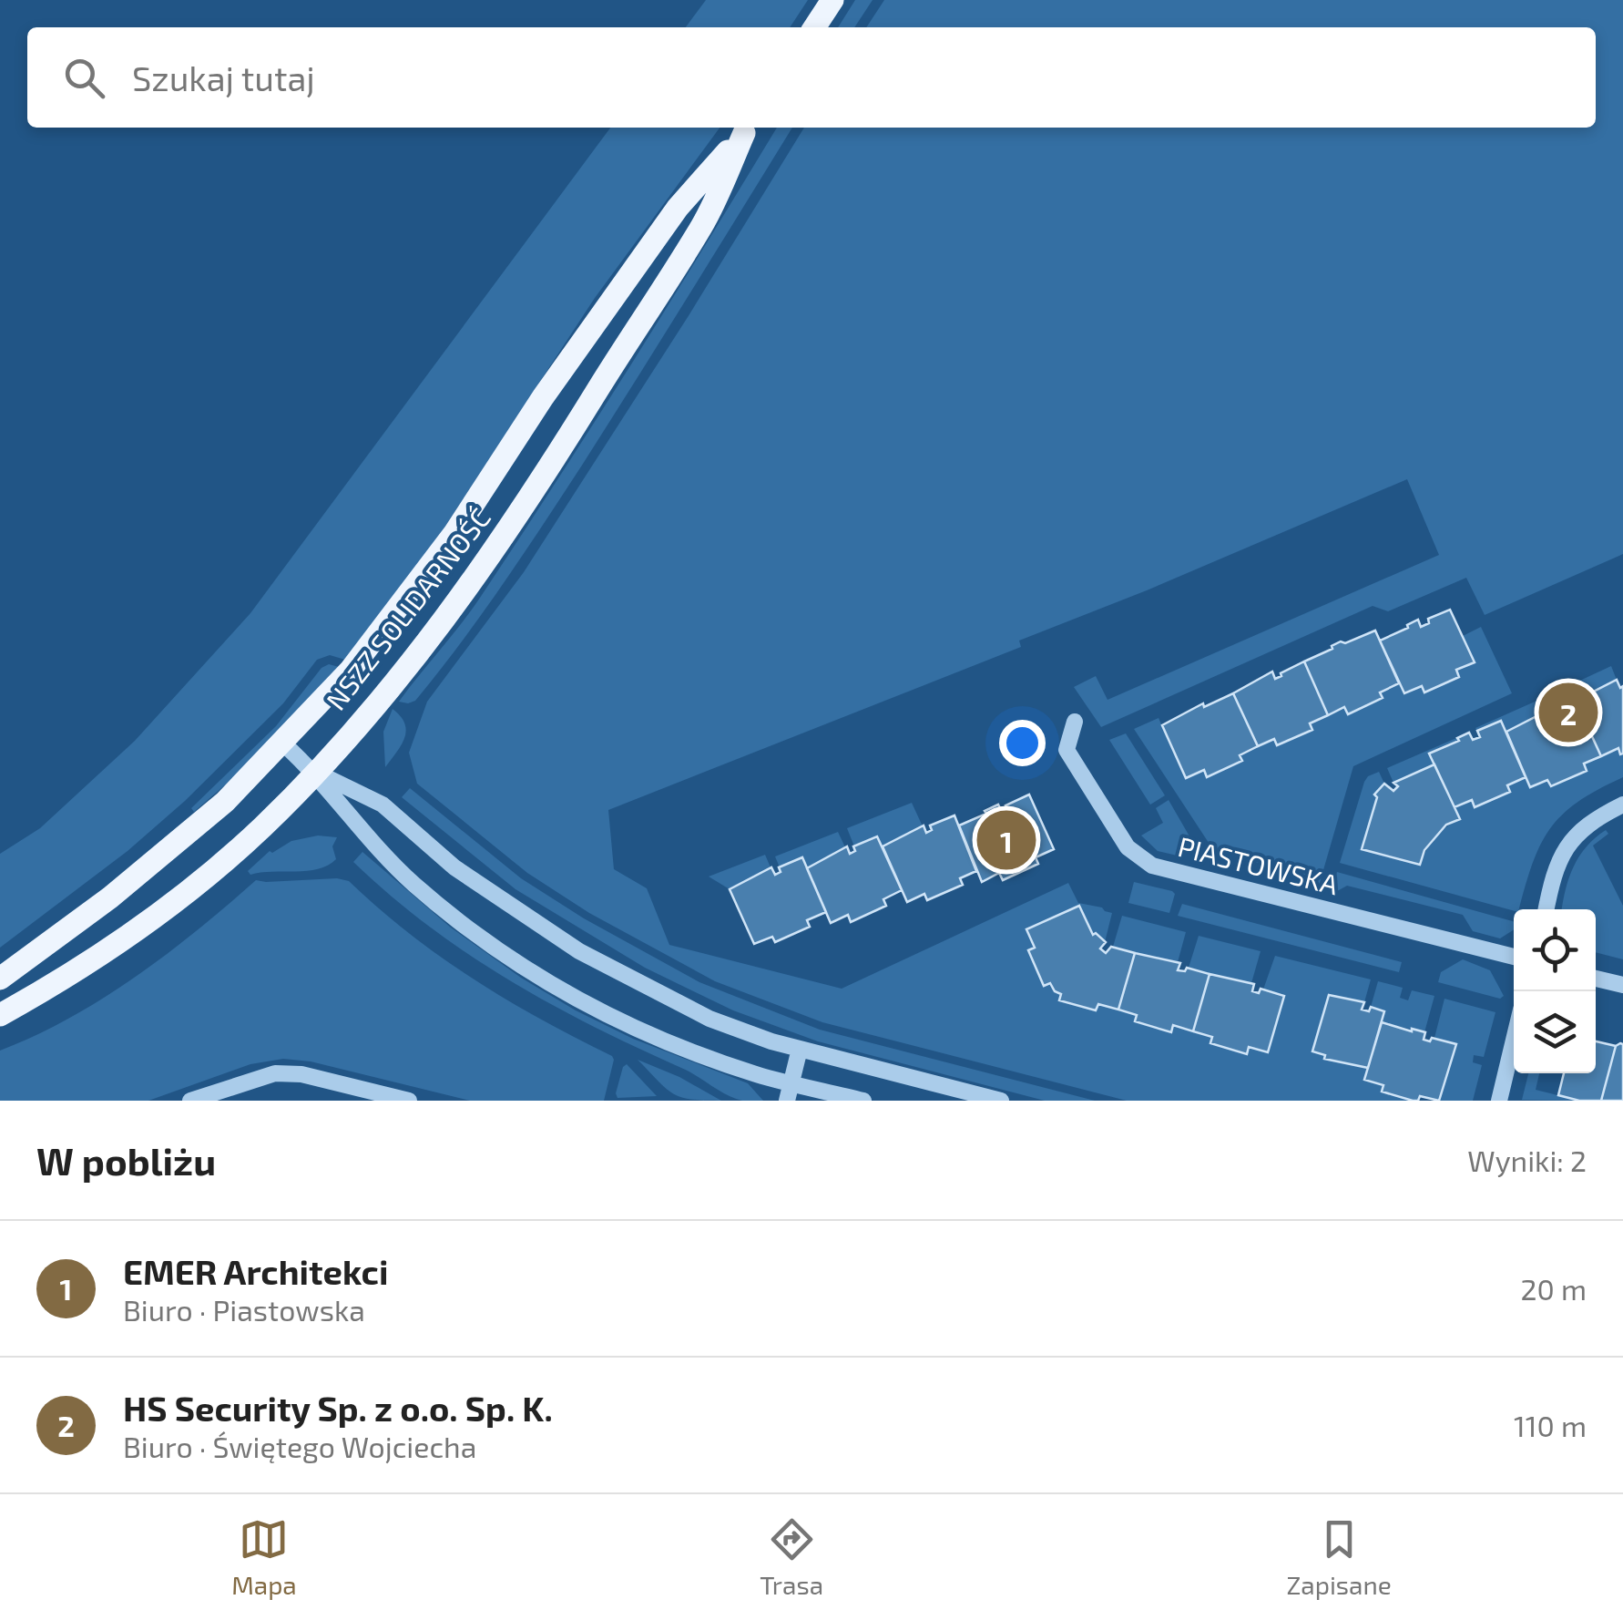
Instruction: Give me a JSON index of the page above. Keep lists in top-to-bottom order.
{
  "streets": {
    "main road": ["NSZZ SOLIDARNOŚĆ"],
    "street": ["PIASTOWSKA"]
  },
  "page": {
    "search": "Szukaj tutaj",
    "pins": ["2", "1"],
    "heading": ["W pobliżu", "Wyniki: 2"],
    "list": [
      {
        "mark": "1",
        "name": "EMER Architekci",
        "note": "Biuro · Piastowska",
        "value": "20 m"
      },
      {
        "mark": "2",
        "name": "HS Security Sp. z o.o. Sp. K.",
        "note": "Biuro · Świętego Wojciecha",
        "value": "110 m"
      }
    ],
    "nav": ["Mapa", "Trasa", "Zapisane"]
  }
}
